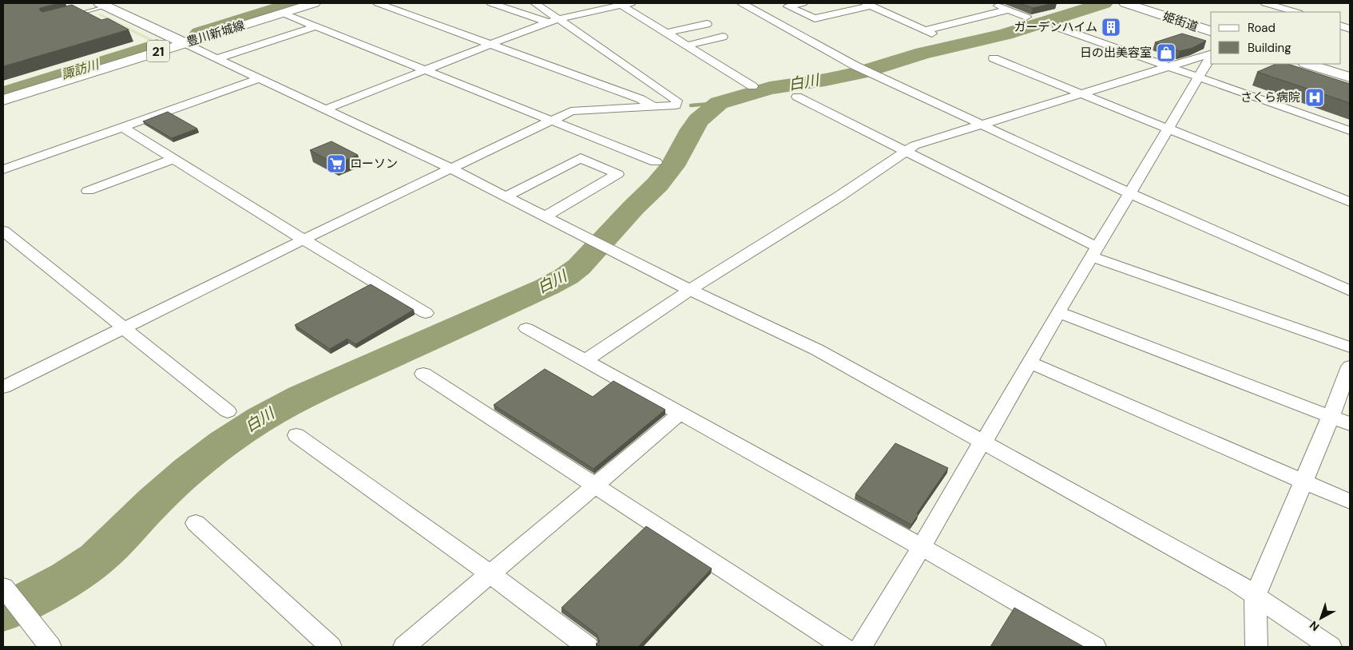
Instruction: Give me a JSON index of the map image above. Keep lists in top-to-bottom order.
{
  "streets": {
    "main road": ["姫街道", "豊川新城線", "21"]
  },
  "water": ["諏訪川", "白川"],
  "places": {
    "building": ["ガーデンハイム"],
    "shop": ["日の出美容室"],
    "hospital": ["さくら病院"],
    "supermarket": ["ローソン"]
  },
  "legend": ["Road", "Building"],
  "north": "bottom left"
}
